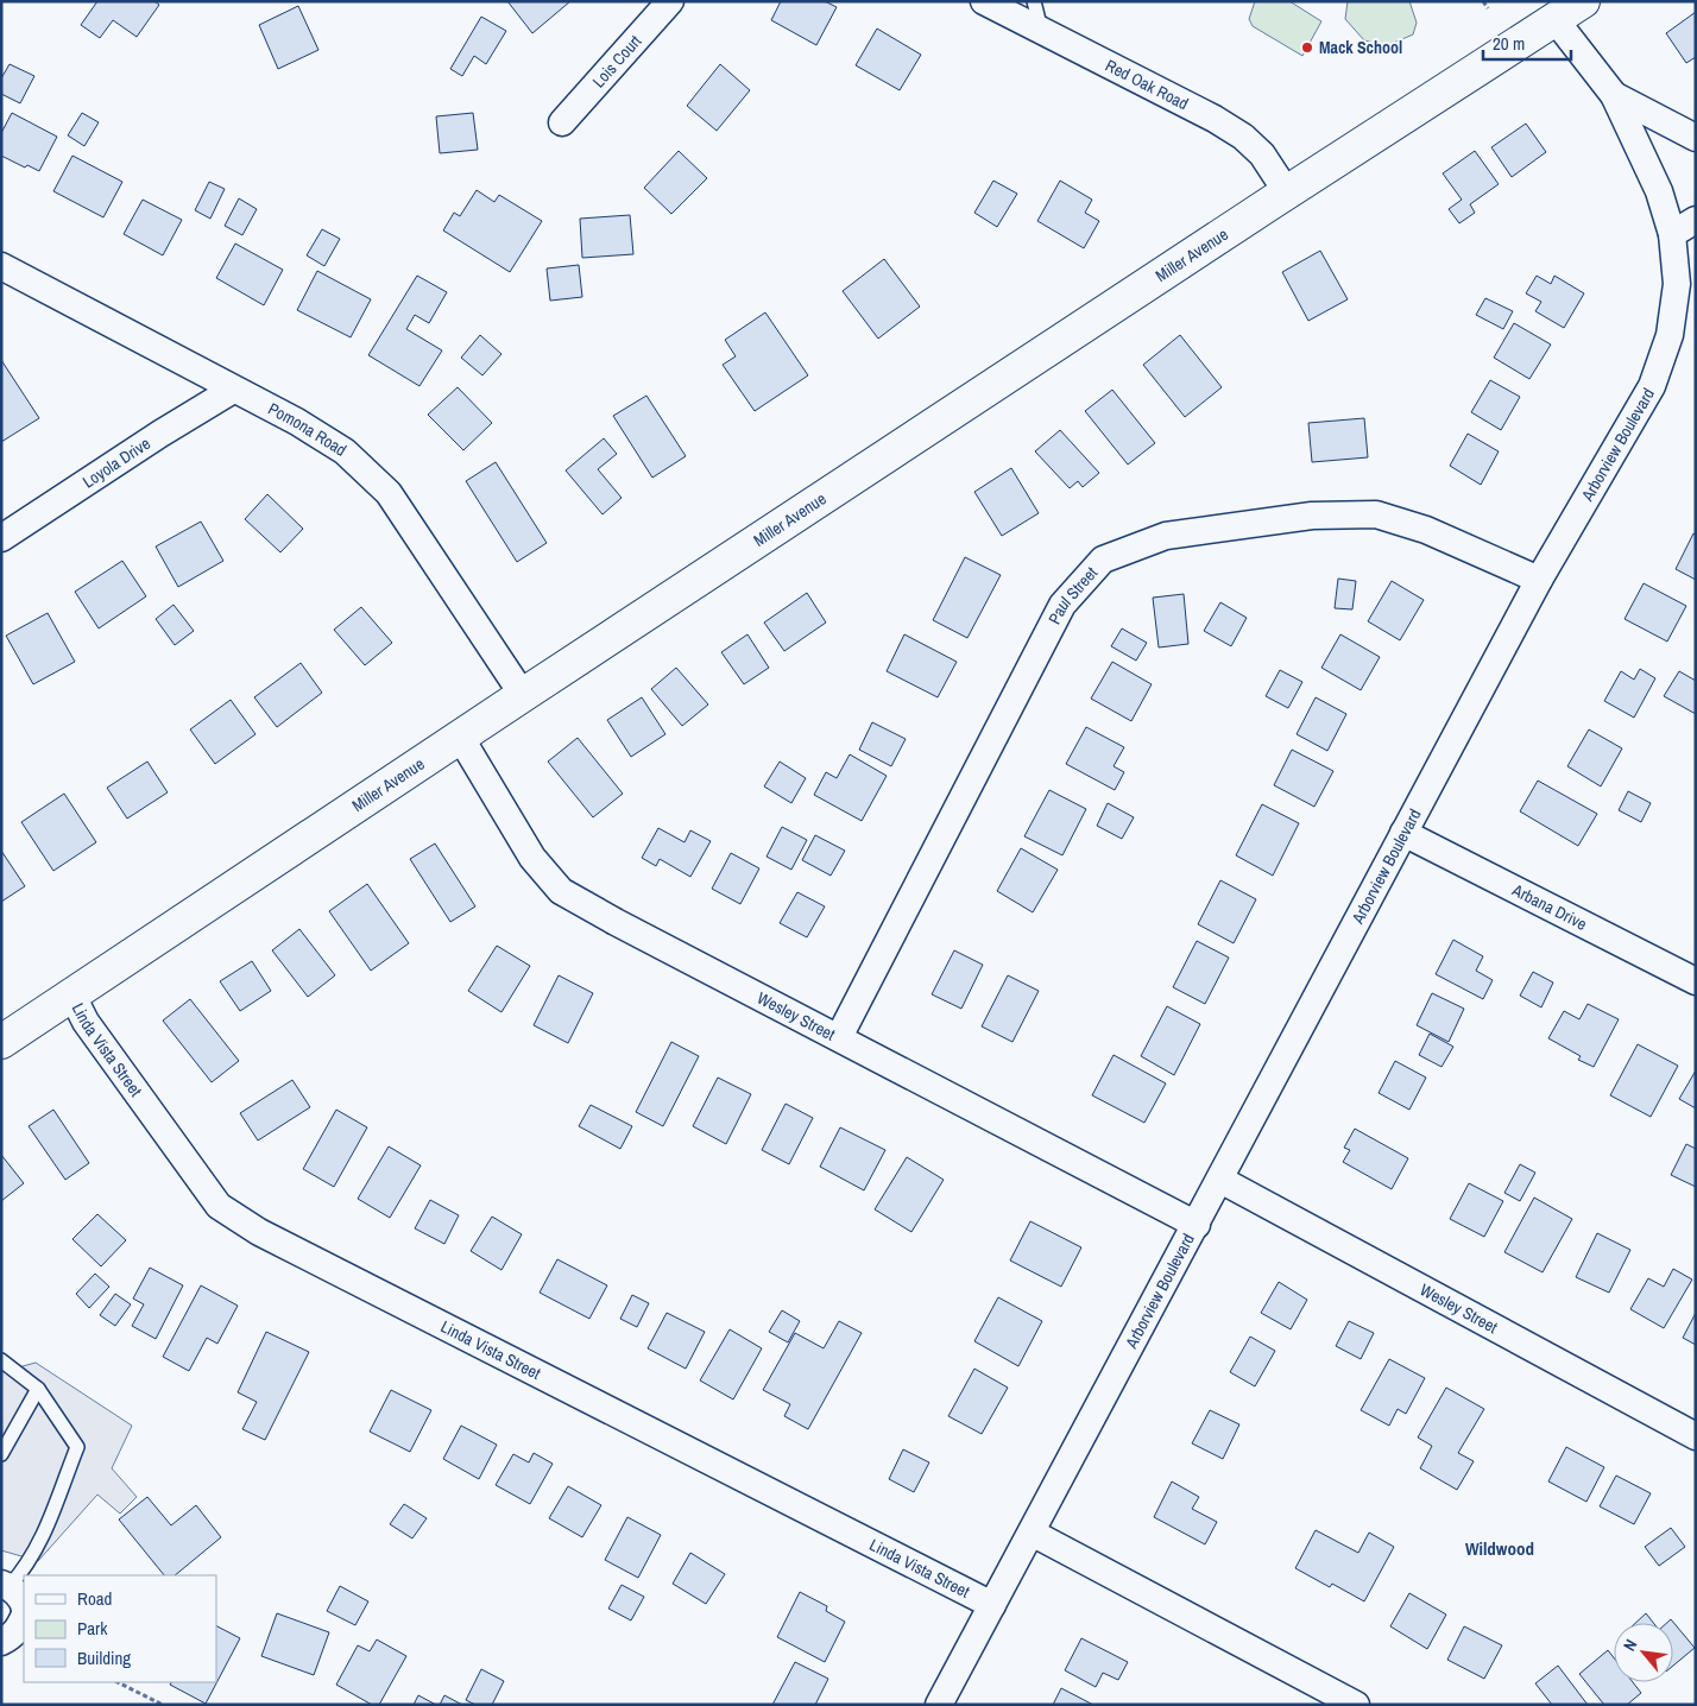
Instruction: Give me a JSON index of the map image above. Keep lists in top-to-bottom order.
{
  "streets": {
    "main road": ["Miller Avenue"],
    "street": [
      "Lois Court",
      "Red Oak Road",
      "Pomona Road",
      "Arborview Boulevard",
      "Loyola Drive",
      "Paul Street",
      "Arbana Drive",
      "Wesley Street",
      "Linda Vista Street"
    ]
  },
  "crossings": [
    ["Red Oak Road", "Miller Avenue"],
    ["Miller Avenue", "Pomona Road"],
    ["Miller Avenue", "Arborview Boulevard"],
    ["Miller Avenue", "Wesley Street"],
    ["Miller Avenue", "Linda Vista Street"],
    ["Pomona Road", "Loyola Drive"],
    ["Arborview Boulevard", "Paul Street"],
    ["Arborview Boulevard", "Arbana Drive"],
    ["Arborview Boulevard", "Wesley Street"],
    ["Arborview Boulevard", "Linda Vista Street"],
    ["Paul Street", "Wesley Street"]
  ],
  "districts": ["Wildwood"],
  "places": ["Mack School"],
  "legend": ["Road", "Park", "Building"],
  "scale_bar": "20 m",
  "north": "top left"
}
